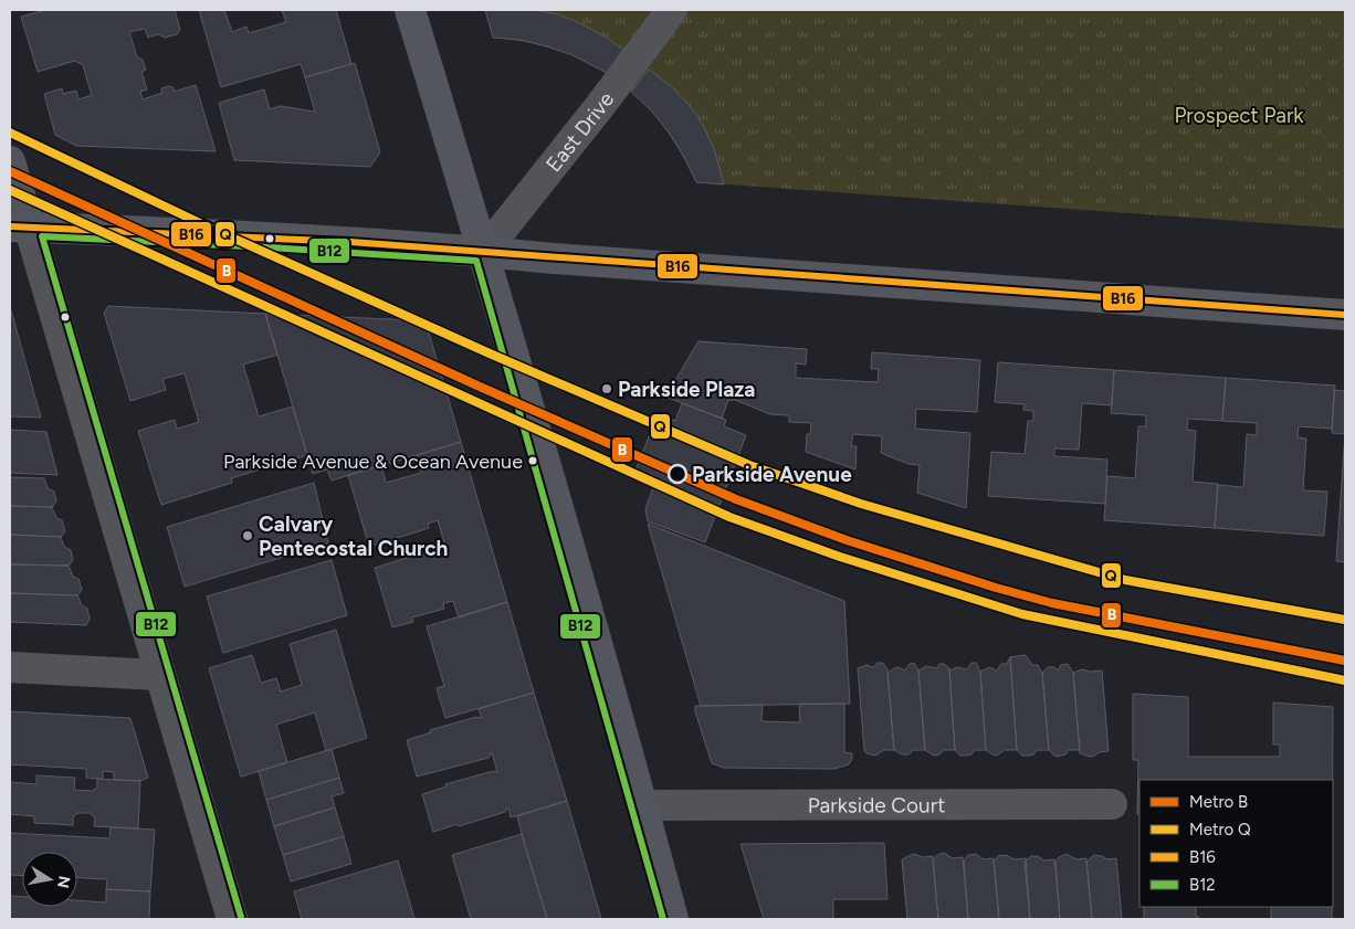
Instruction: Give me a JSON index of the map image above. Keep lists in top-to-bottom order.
{
  "streets": {
    "street": ["East Drive", "Parkside Court"]
  },
  "parks": ["Prospect Park"],
  "places": [
    "Parkside Plaza",
    "Parkside Avenue & Ocean Avenue",
    "Parkside Avenue",
    "Calvary Pentecostal Church"
  ],
  "lines": [
    "metro line Q",
    "metro line B",
    "transit line B16",
    "transit line B12"
  ],
  "legend": [
    "Metro B",
    "Metro Q",
    "B16",
    "B12"
  ],
  "north": "right"
}
